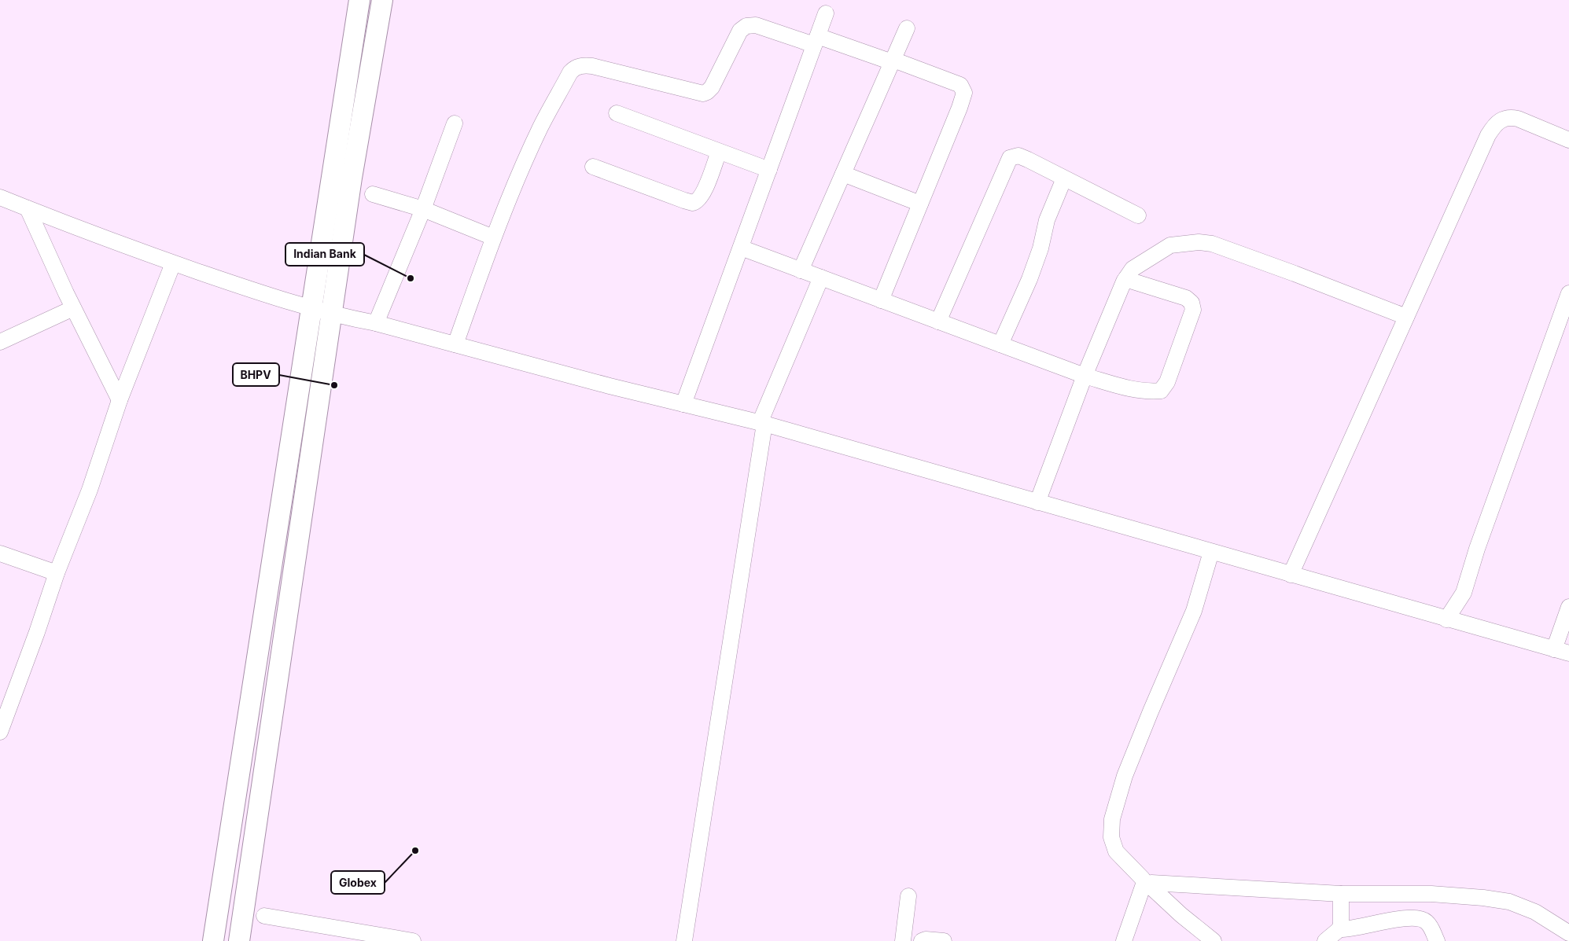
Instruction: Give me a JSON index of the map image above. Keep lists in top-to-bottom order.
{
  "places": ["Indian Bank", "BHPV", "Globex"]
}
